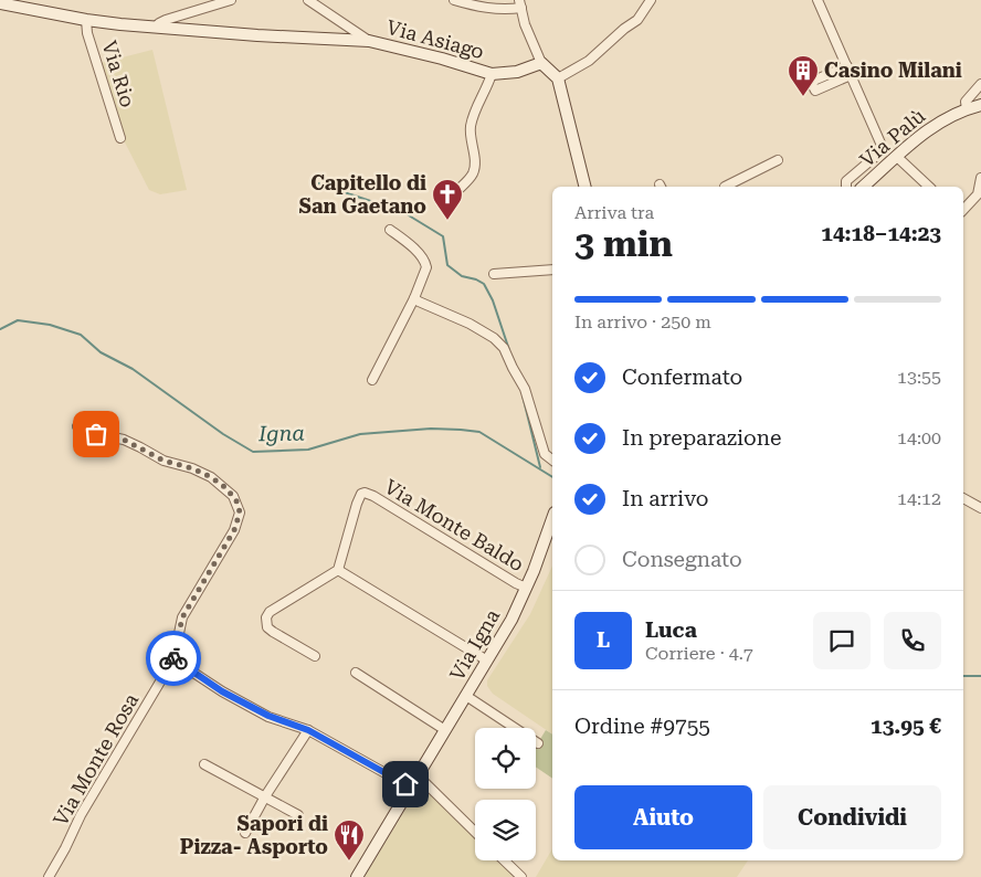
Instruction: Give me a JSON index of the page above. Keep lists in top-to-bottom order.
{
  "streets": {
    "street": [
      "Via Asiago",
      "Via Rio",
      "Via Palù",
      "Via Monte Baldo",
      "Via Igna",
      "Via Monte Rosa"
    ]
  },
  "crossings": [
    ["Via Asiago", "Via Rio"],
    ["Via Monte Baldo", "Via Igna"]
  ],
  "water": ["Igna"],
  "places": {
    "building": ["Casino Milani"],
    "church": ["Capitello di San Gaetano"],
    "restaurant": ["Sapori di Pizza- Asporto"]
  },
  "page": {
    "heading": ["3 min", "Arriva tra", "14:18–14:23"],
    "panel": [
      "Luca",
      "Corriere · 4.7",
      "Ordine #9755",
      "13.95 €"
    ],
    "bar": "In arrivo · 250 m",
    "list": [
      ["Confermato", "13:55"],
      ["In preparazione", "14:00"],
      ["In arrivo", "14:12"],
      "Consegnato"
    ],
    "round": "L",
    "buttons": ["Aiuto", "Condividi"]
  }
}
